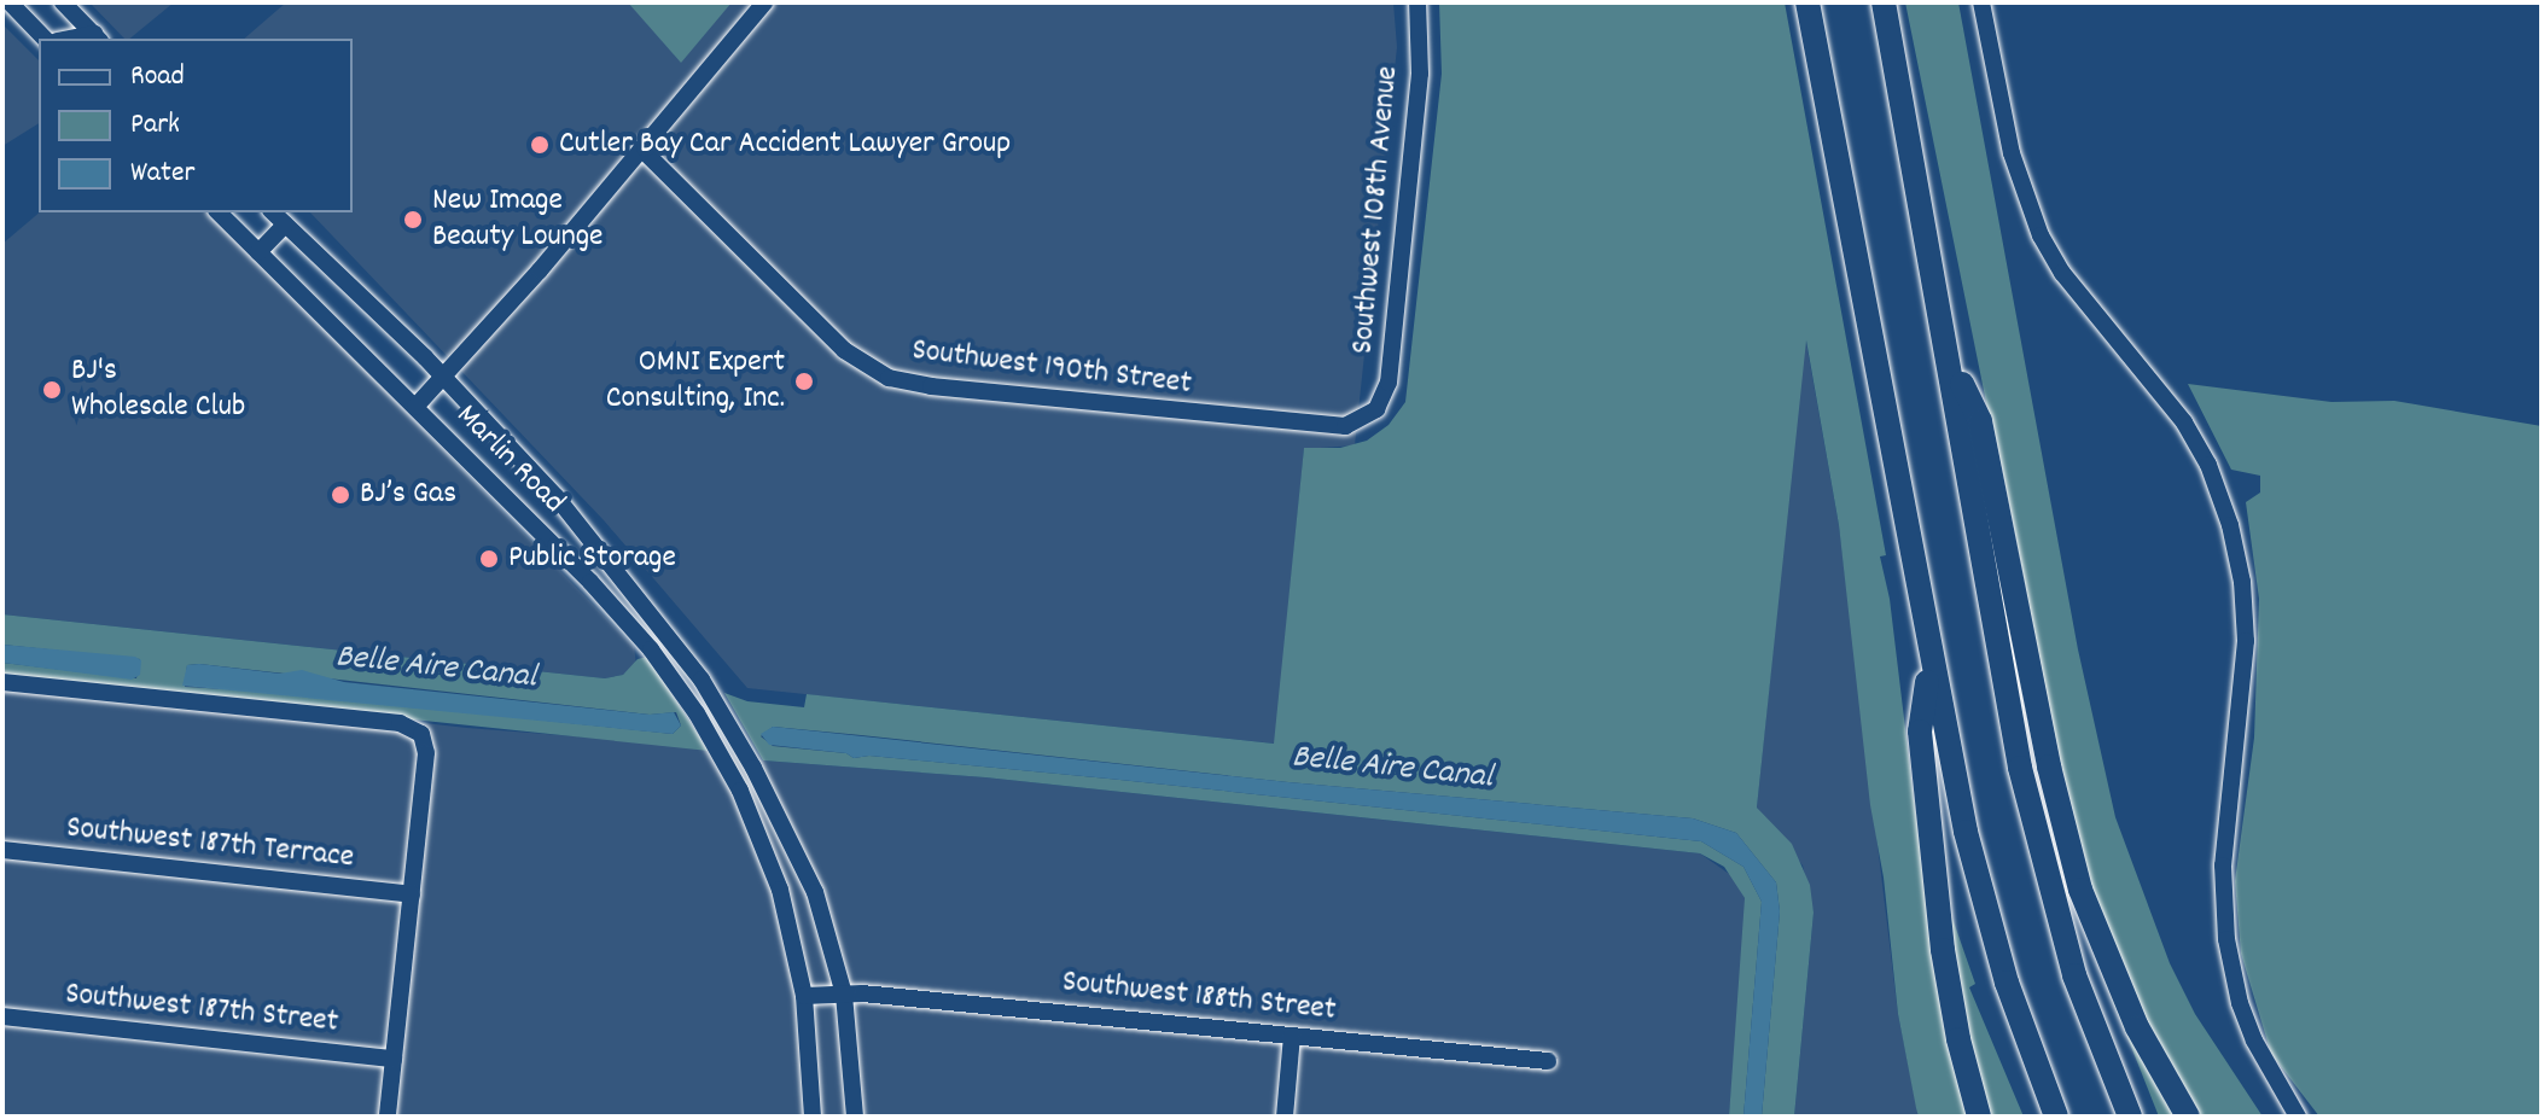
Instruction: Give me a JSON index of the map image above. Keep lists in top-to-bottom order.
{
  "streets": {
    "street": [
      "Southwest 108th Avenue",
      "Southwest 190th Street",
      "Marlin Road",
      "Southwest 187th Terrace",
      "Southwest 188th Street",
      "Southwest 187th Street"
    ]
  },
  "crossings": [
    ["Southwest 108th Avenue", "Southwest 190th Street"],
    ["Marlin Road", "Southwest 188th Street"]
  ],
  "water": ["Belle Aire Canal"],
  "places": [
    "Cutler Bay Car Accident Lawyer Group",
    "New Image Beauty Lounge",
    "OMNI Expert Consulting, Inc.",
    "BJ's Wholesale Club",
    "BJ’s Gas",
    "Public Storage"
  ],
  "legend": ["Road", "Park", "Water"]
}
